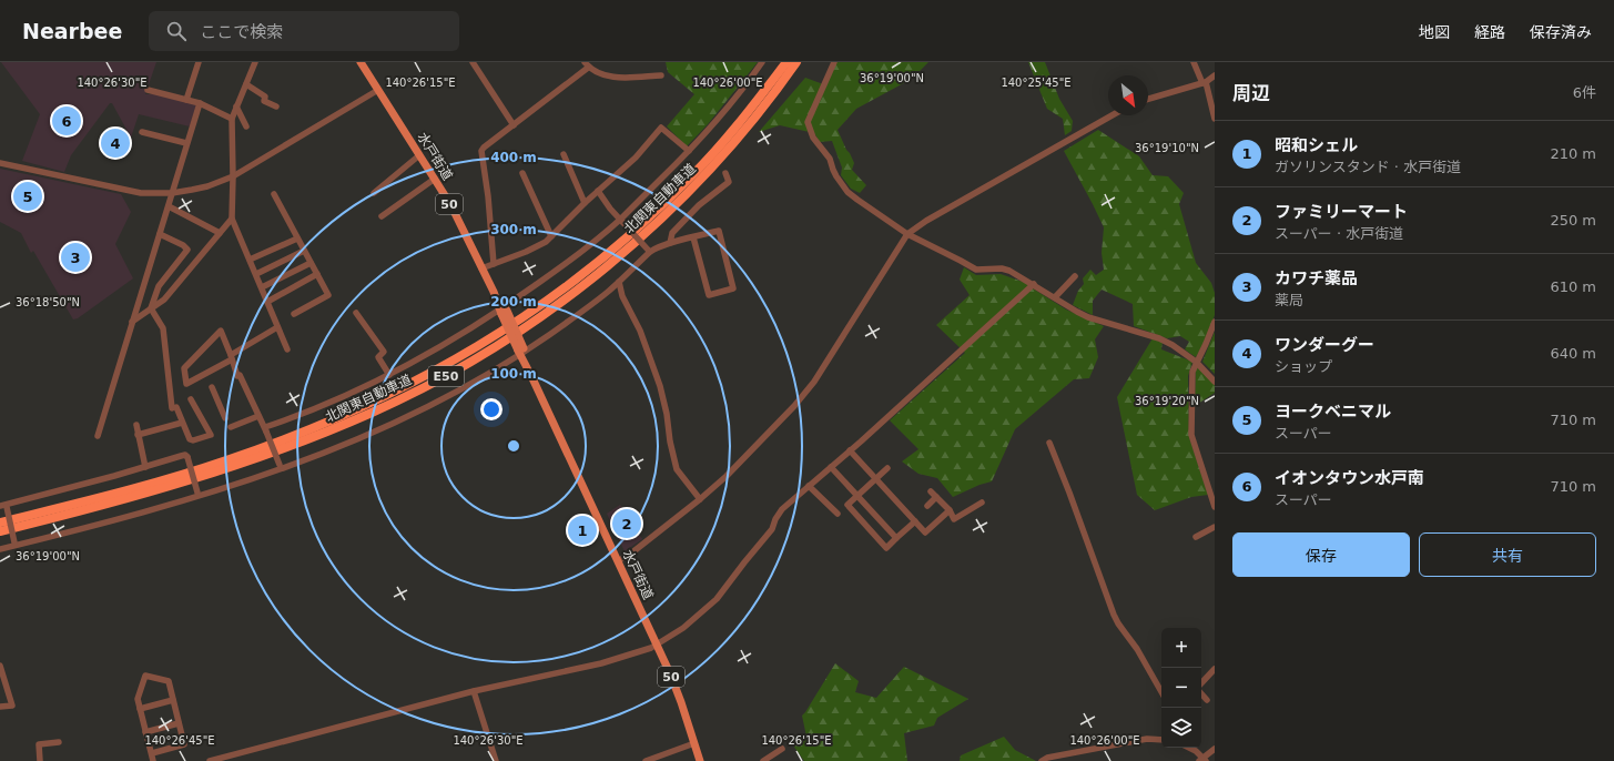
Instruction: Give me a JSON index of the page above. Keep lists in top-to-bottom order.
{
  "streets": {
    "highway": ["北関東自動車道", "E50"],
    "main road": ["水戸街道", "50"]
  },
  "north": "bottom right",
  "page": {
    "header": "Nearbee",
    "search": "ここで検索",
    "nav": ["地図", "経路", "保存済み"],
    "heading": ["周辺", "6件"],
    "pins": [
      "6",
      "4",
      "5",
      "3",
      "2",
      "1"
    ],
    "list": [
      {
        "mark": "1",
        "name": "昭和シェル",
        "note": "ガソリンスタンド · 水戸街道",
        "value": "210 m"
      },
      {
        "mark": "2",
        "name": "ファミリーマート",
        "note": "スーパー · 水戸街道",
        "value": "250 m"
      },
      {
        "mark": "3",
        "name": "カワチ薬品",
        "note": "薬局",
        "value": "610 m"
      },
      {
        "mark": "4",
        "name": "ワンダーグー",
        "note": "ショップ",
        "value": "640 m"
      },
      {
        "mark": "5",
        "name": "ヨークベニマル",
        "note": "スーパー",
        "value": "710 m"
      },
      {
        "mark": "6",
        "name": "イオンタウン水戸南",
        "note": "スーパー",
        "value": "710 m"
      }
    ],
    "buttons": ["保存", "共有"],
    "map_buttons": ["+", "−"]
  },
  "coordinates": [
    "36°19'00\"N",
    "140°26'30\"E",
    "140°26'15\"E",
    "140°26'00\"E",
    "140°25'45\"E",
    "36°19'10\"N",
    "36°18'50\"N",
    "36°19'20\"N",
    "140°26'45\"E"
  ],
  "rings": [
    "400 m",
    "300 m",
    "200 m",
    "100 m"
  ]
}
